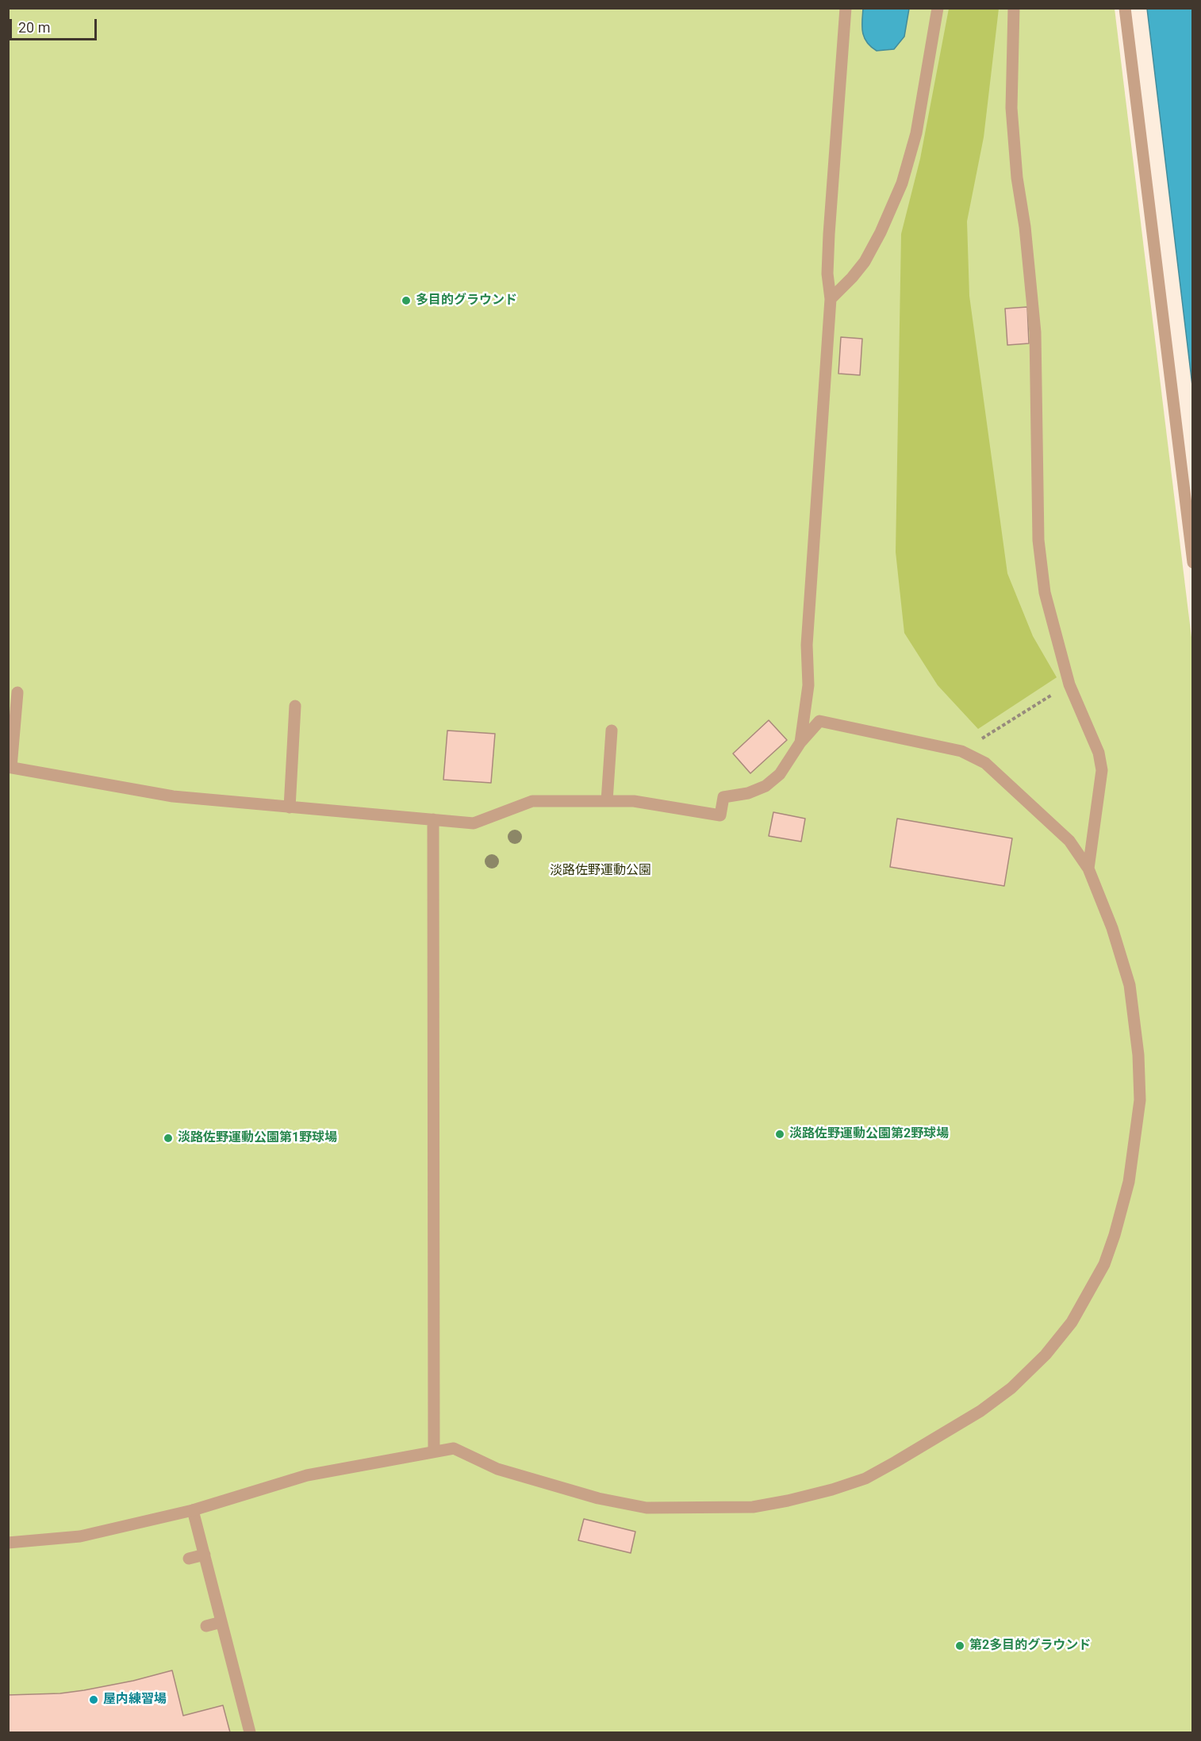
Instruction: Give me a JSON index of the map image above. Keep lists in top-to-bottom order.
{
  "parks": ["淡路佐野運動公園"],
  "places": [
    "多目的グラウンド",
    "淡路佐野運動公園第2野球場",
    "淡路佐野運動公園第1野球場",
    "第2多目的グラウンド",
    "屋内練習場"
  ],
  "scale_bar": "20 m"
}
